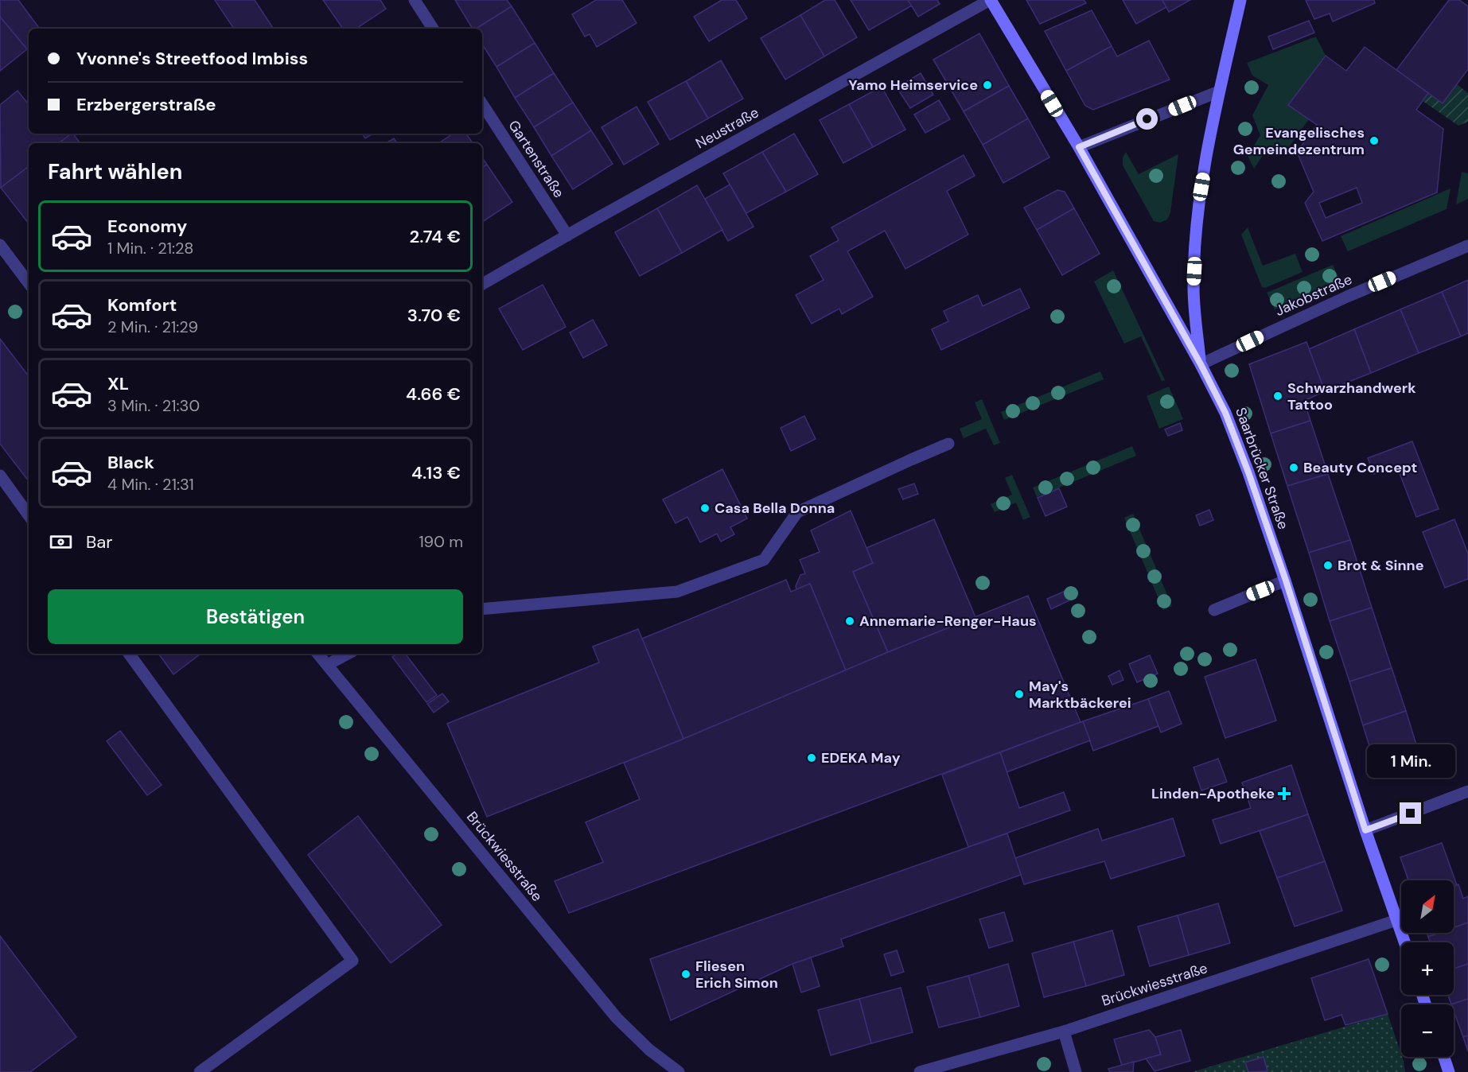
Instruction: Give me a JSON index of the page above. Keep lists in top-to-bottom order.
{
  "streets": {
    "main road": ["Saarbrücker Straße"],
    "street": [
      "Neustraße",
      "Gartenstraße",
      "Jakobstraße",
      "Brückwiesstraße"
    ]
  },
  "crossings": [
    ["Neustraße", "Gartenstraße"],
    ["Neustraße", "Saarbrücker Straße"],
    ["Jakobstraße", "Saarbrücker Straße"],
    ["Saarbrücker Straße", "Brückwiesstraße"]
  ],
  "places": {
    "other": [
      "Yamo Heimservice",
      "Evangelisches Gemeindezentrum",
      "Schwarzhandwerk Tattoo",
      "Beauty Concept",
      "Casa Bella Donna",
      "Brot & Sinne",
      "Annemarie-Renger-Haus",
      "May's Marktbäckerei",
      "EDEKA May",
      "Fliesen Erich Simon"
    ],
    "health": ["Linden-Apotheke"]
  },
  "north": "top right",
  "page": {
    "banner": ["Yvonne's Streetfood Imbiss", "Erzbergerstraße"],
    "heading": "Fahrt wählen",
    "list": [
      {
        "name": "Economy",
        "note": "1 Min. · 21:28",
        "value": "2.74 €"
      },
      {
        "name": "Komfort",
        "note": "2 Min. · 21:29",
        "value": "3.70 €"
      },
      {
        "name": "XL",
        "note": "3 Min. · 21:30",
        "value": "4.66 €"
      },
      {
        "name": "Black",
        "note": "4 Min. · 21:31",
        "value": "4.13 €"
      }
    ],
    "pay": ["Bar", "190 m"],
    "buttons": "Bestätigen",
    "bubble": "1 Min.",
    "map_buttons": ["+", "−"]
  }
}
